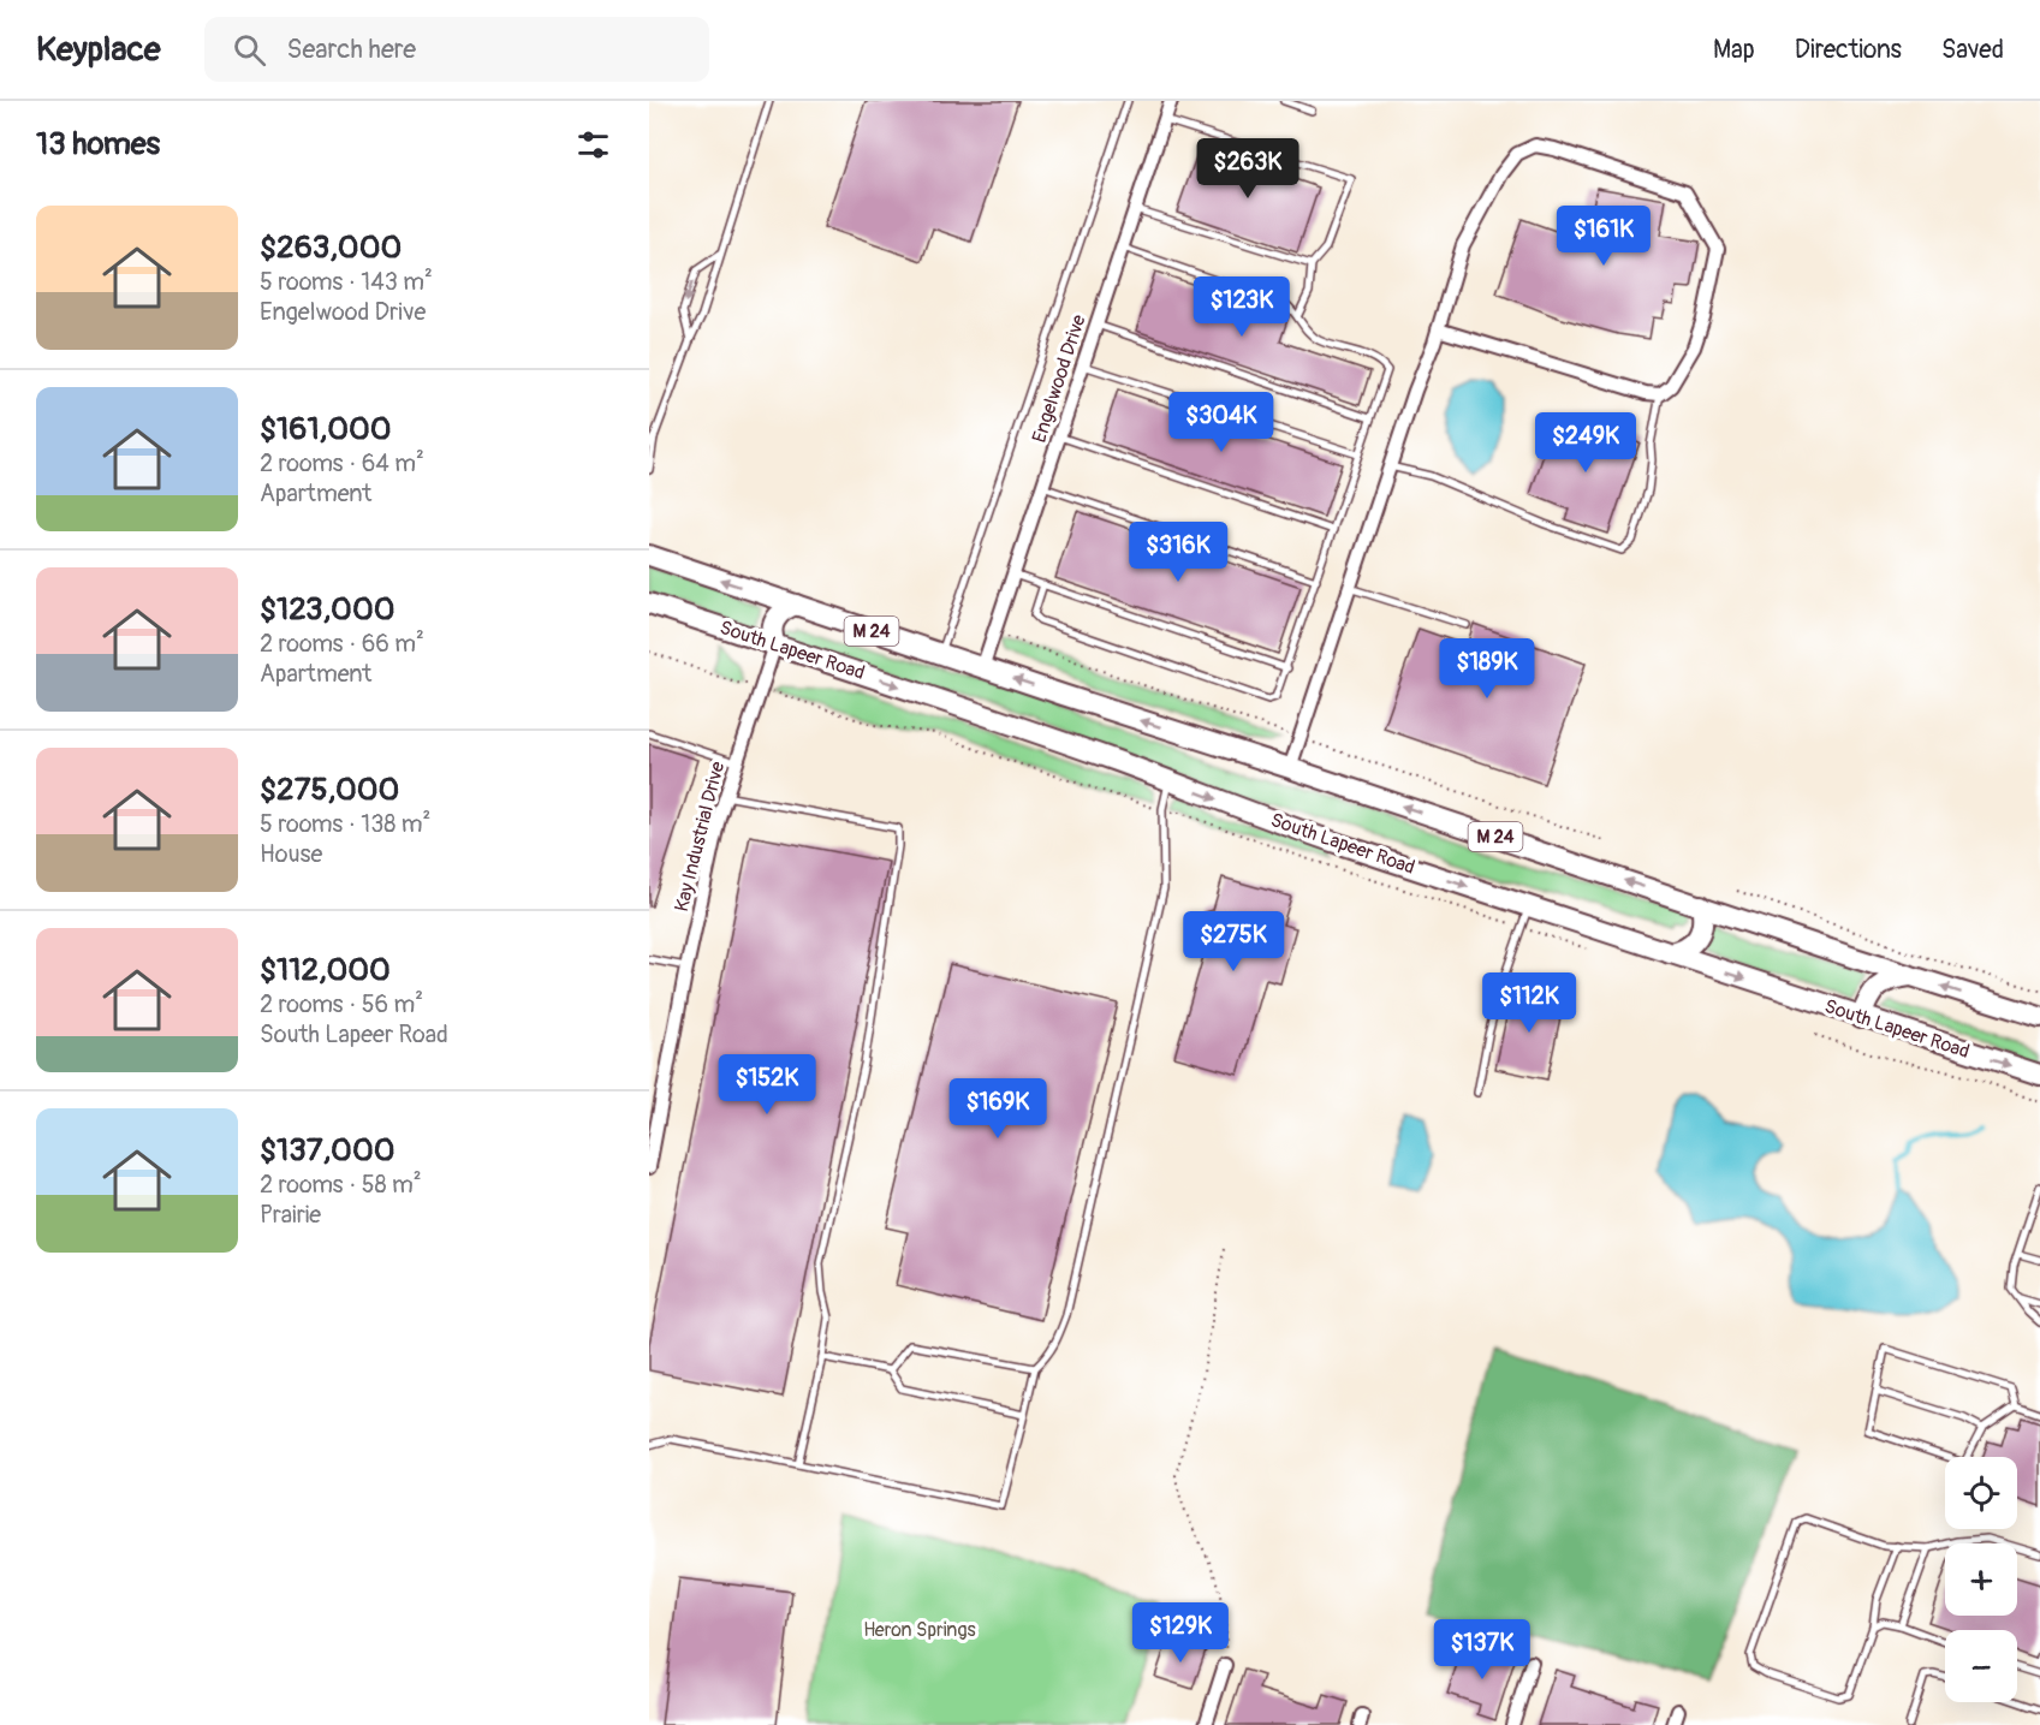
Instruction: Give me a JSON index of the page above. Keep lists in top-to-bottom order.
{
  "streets": {
    "main road": ["M 24", "South Lapeer Road"],
    "street": ["Engelwood Drive", "Kay Industrial Drive"]
  },
  "crossings": [
    ["Engelwood Drive", "M 24"],
    ["South Lapeer Road", "Kay Industrial Drive"]
  ],
  "parks": ["Heron Springs"],
  "page": {
    "header": "Keyplace",
    "search": "Search here",
    "nav": ["Map", "Directions", "Saved"],
    "heading": "13 homes",
    "price": [
      "$263K",
      "$161K",
      "$123K",
      "$304K",
      "$249K",
      "$316K",
      "$189K",
      "$275K",
      "$112K",
      "$152K",
      "$169K",
      "$129K",
      "$137K"
    ],
    "list": [
      {
        "name": "$263,000",
        "note": "5 rooms · 143 m² · Engelwood Drive"
      },
      {
        "name": "$161,000",
        "note": "2 rooms · 64 m² · Apartment"
      },
      {
        "name": "$123,000",
        "note": "2 rooms · 66 m² · Apartment"
      },
      {
        "name": "$275,000",
        "note": "5 rooms · 138 m² · House"
      },
      {
        "name": "$112,000",
        "note": "2 rooms · 56 m² · South Lapeer Road"
      },
      {
        "name": "$137,000",
        "note": "2 rooms · 58 m² · Prairie"
      }
    ],
    "map_buttons": ["+", "−"]
  }
}
